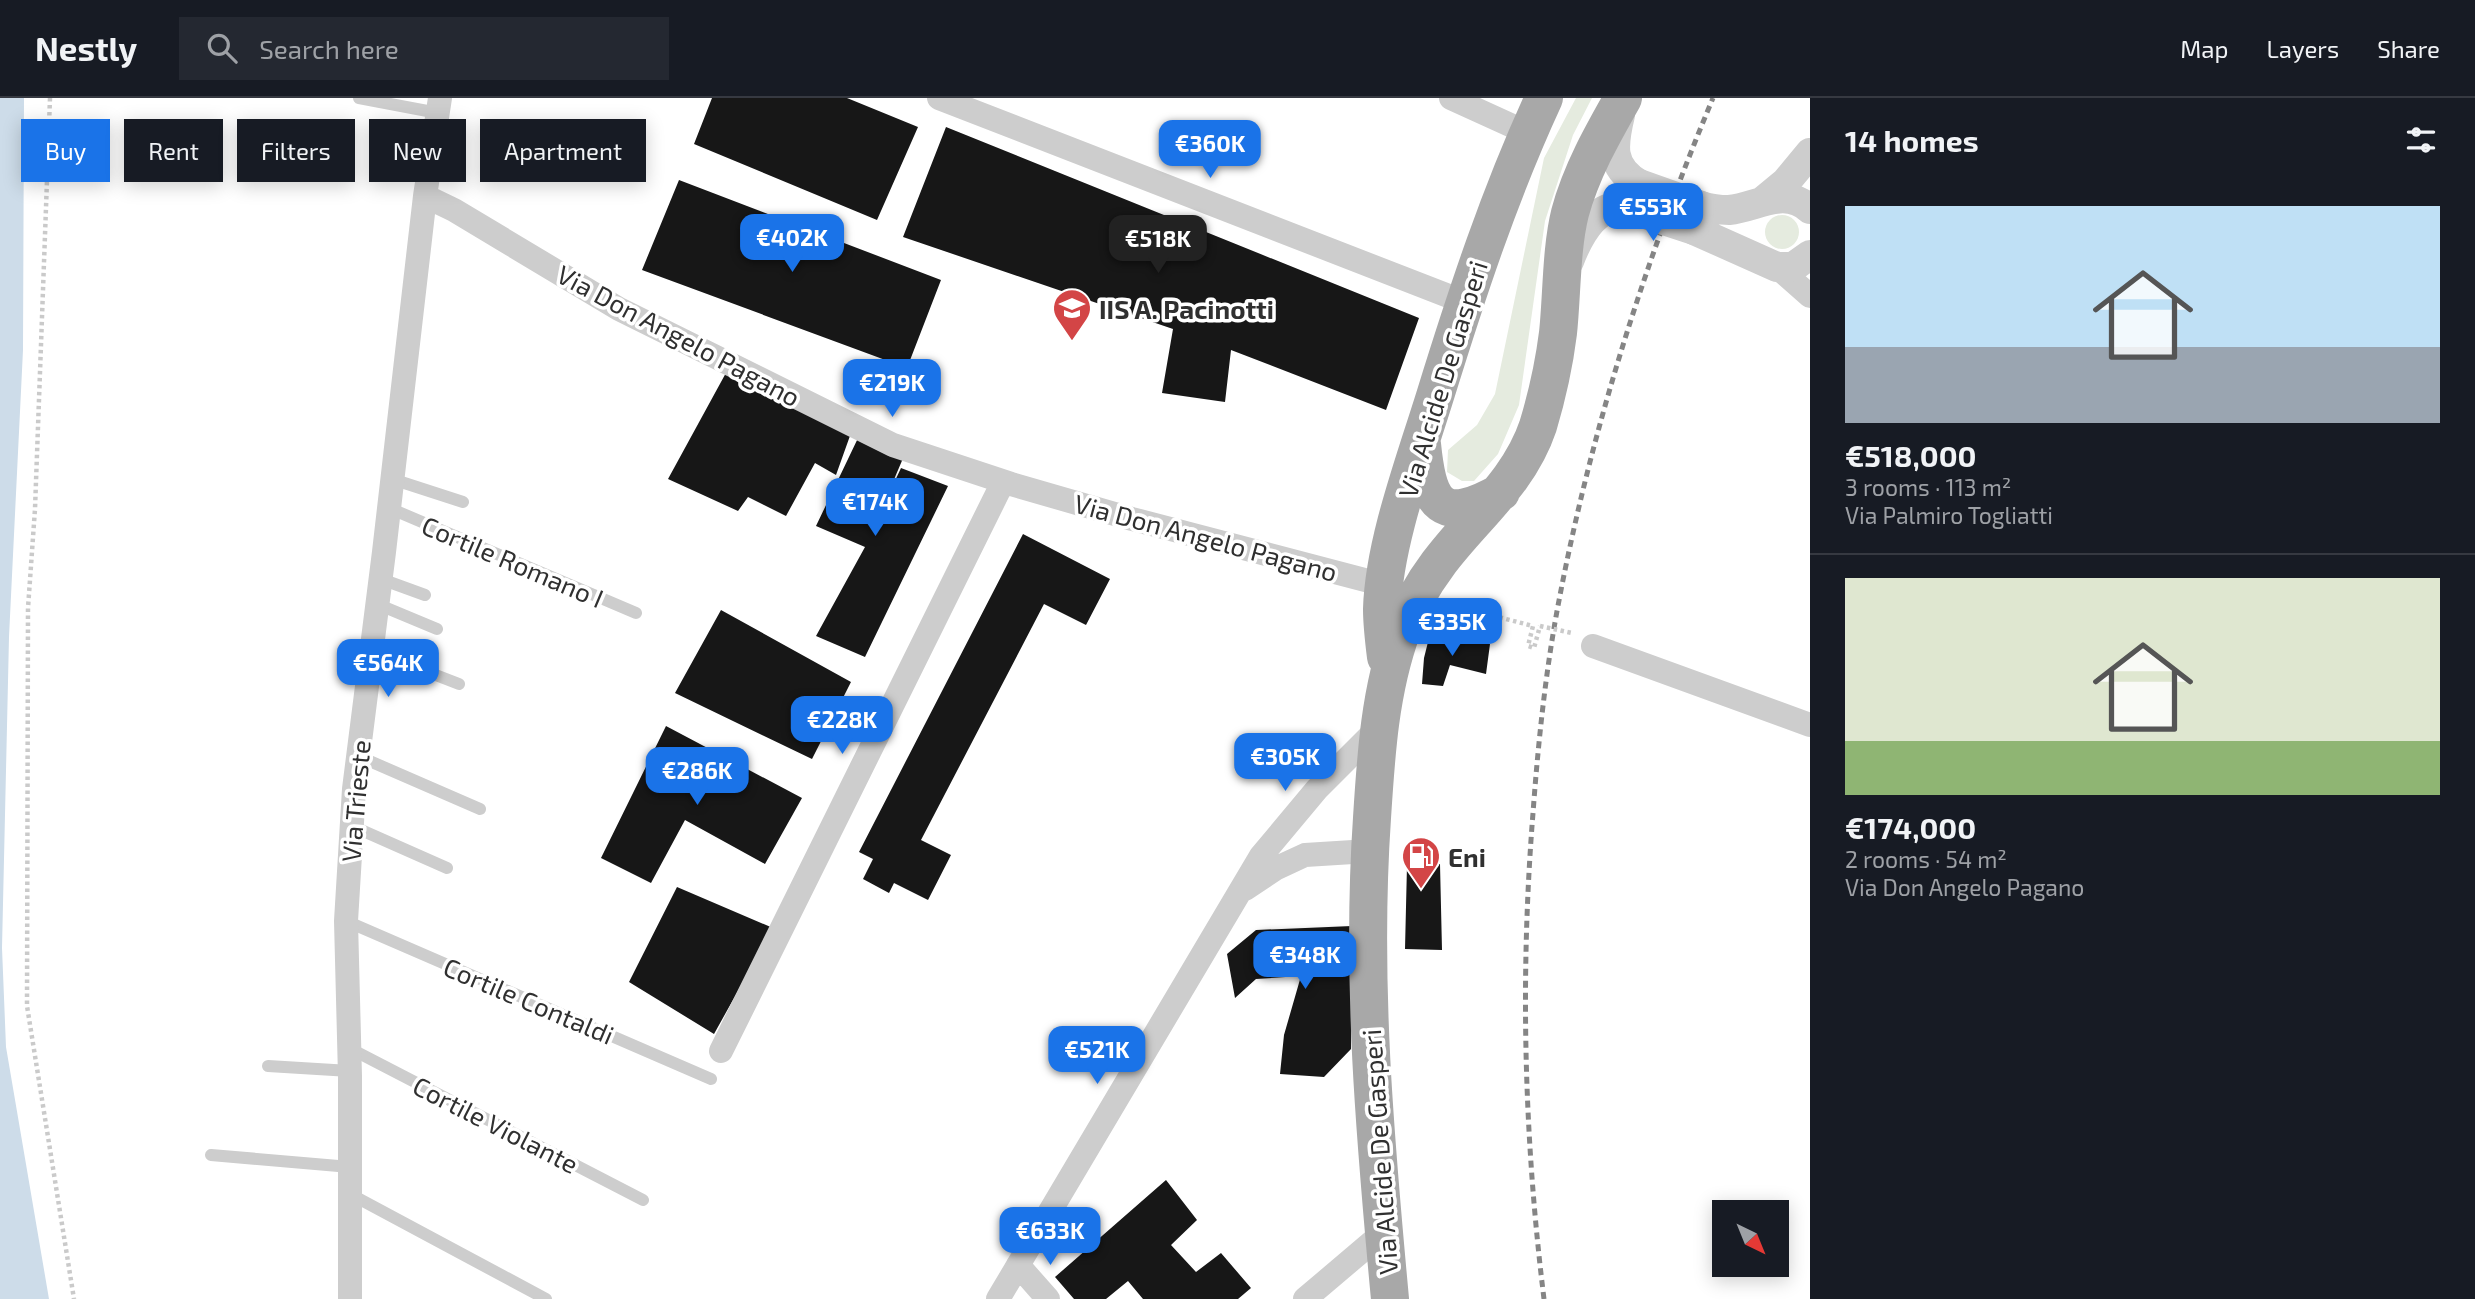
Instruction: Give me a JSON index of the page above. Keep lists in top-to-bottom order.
{
  "streets": {
    "main road": ["Via Alcide De Gasperi"],
    "street": ["Via Don Angelo Pagano", "Via Trieste"],
    "lane": ["Cortile Romano I", "Cortile Contaldi", "Cortile Violante"]
  },
  "crossings": [
    ["Via Don Angelo Pagano", "Via Alcide De Gasperi"],
    ["Via Don Angelo Pagano", "Via Trieste"],
    ["Cortile Romano I", "Via Trieste"],
    ["Via Trieste", "Cortile Contaldi"],
    ["Via Trieste", "Cortile Violante"]
  ],
  "places": {
    "school or university": ["IIS A. Pacinotti"],
    "fuel station": ["Eni"]
  },
  "north": "bottom right",
  "page": {
    "header": "Nestly",
    "search": "Search here",
    "nav": ["Map", "Layers", "Share"],
    "heading": "14 homes",
    "chip": [
      "Buy",
      "Rent",
      "Filters",
      "New",
      "Apartment"
    ],
    "price": [
      "€360K",
      "€553K",
      "€402K",
      "€518K",
      "€219K",
      "€174K",
      "€335K",
      "€564K",
      "€228K",
      "€305K",
      "€286K",
      "€348K",
      "€521K",
      "€633K"
    ],
    "list": [
      {
        "name": "€518,000",
        "note": "3 rooms · 113 m² · Via Palmiro Togliatti"
      },
      {
        "name": "€174,000",
        "note": "2 rooms · 54 m² · Via Don Angelo Pagano"
      }
    ]
  }
}
